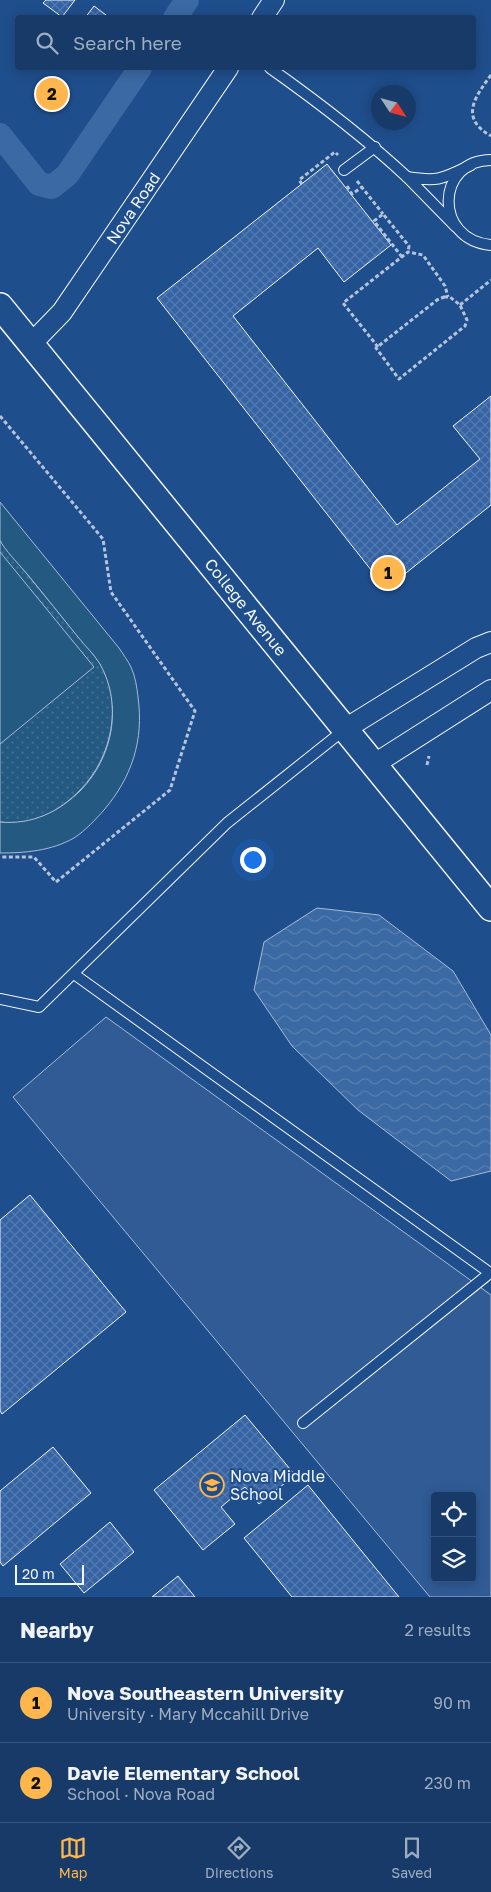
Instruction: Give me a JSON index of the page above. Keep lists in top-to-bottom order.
{
  "streets": {
    "street": ["Nova Road", "College Avenue"]
  },
  "crossings": [
    ["Nova Road", "College Avenue"]
  ],
  "places": {
    "school or university": ["Nova Middle School"]
  },
  "scale_bar": "20 m",
  "north": "bottom right",
  "page": {
    "search": "Search here",
    "pins": ["2", "1"],
    "scale": "20 m",
    "heading": ["Nearby", "2 results"],
    "list": [
      {
        "mark": "1",
        "name": "Nova Southeastern University",
        "note": "University · Mary Mccahill Drive",
        "value": "90 m"
      },
      {
        "mark": "2",
        "name": "Davie Elementary School",
        "note": "School · Nova Road",
        "value": "230 m"
      }
    ],
    "nav": ["Map", "Directions", "Saved"]
  }
}
